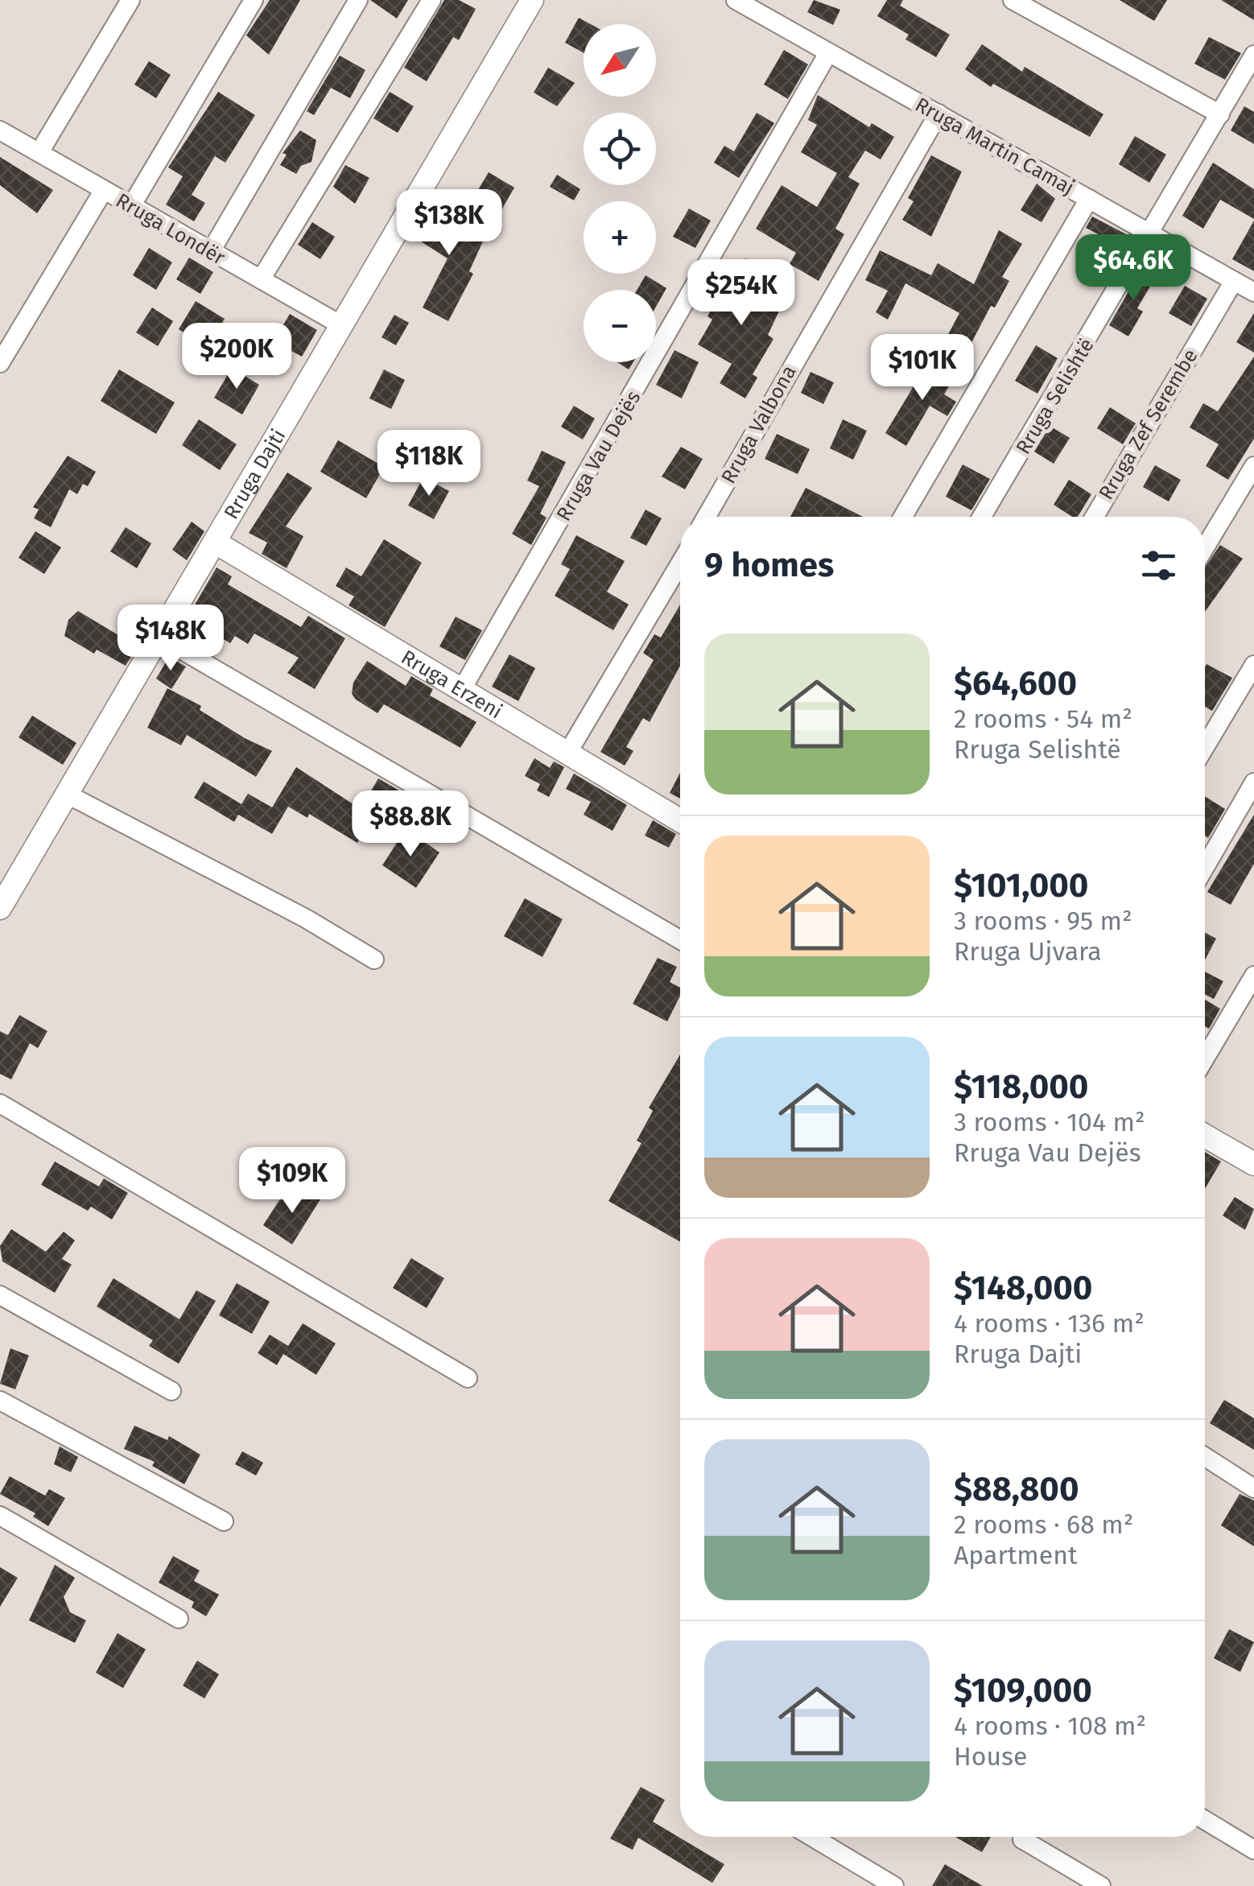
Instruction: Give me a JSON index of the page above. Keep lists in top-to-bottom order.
{
  "streets": {
    "street": [
      "Rruga Martin Camaj",
      "Rruga Londër",
      "Rruga Selishtë",
      "Rruga Valbona",
      "Rruga Zef Serembe",
      "Rruga Vau Dejës",
      "Rruga Dajti",
      "Rruga Erzeni"
    ]
  },
  "crossings": [
    ["Rruga Martin Camaj", "Rruga Selishtë"],
    ["Rruga Martin Camaj", "Rruga Valbona"],
    ["Rruga Martin Camaj", "Rruga Zef Serembe"],
    ["Rruga Martin Camaj", "Rruga Vau Dejës"],
    ["Rruga Londër", "Rruga Dajti"],
    ["Rruga Vau Dejës", "Rruga Erzeni"],
    ["Rruga Dajti", "Rruga Erzeni"]
  ],
  "north": "bottom left",
  "page": {
    "map_buttons": ["+", "−"],
    "price": [
      "$138K",
      "$64.6K",
      "$254K",
      "$200K",
      "$101K",
      "$118K",
      "$148K",
      "$88.8K",
      "$109K"
    ],
    "heading": "9 homes",
    "list": [
      {
        "name": "$64,600",
        "note": "2 rooms · 54 m² · Rruga Selishtë"
      },
      {
        "name": "$101,000",
        "note": "3 rooms · 95 m² · Rruga Ujvara"
      },
      {
        "name": "$118,000",
        "note": "3 rooms · 104 m² · Rruga Vau Dejës"
      },
      {
        "name": "$148,000",
        "note": "4 rooms · 136 m² · Rruga Dajti"
      },
      {
        "name": "$88,800",
        "note": "2 rooms · 68 m² · Apartment"
      },
      {
        "name": "$109,000",
        "note": "4 rooms · 108 m² · House"
      }
    ]
  }
}
